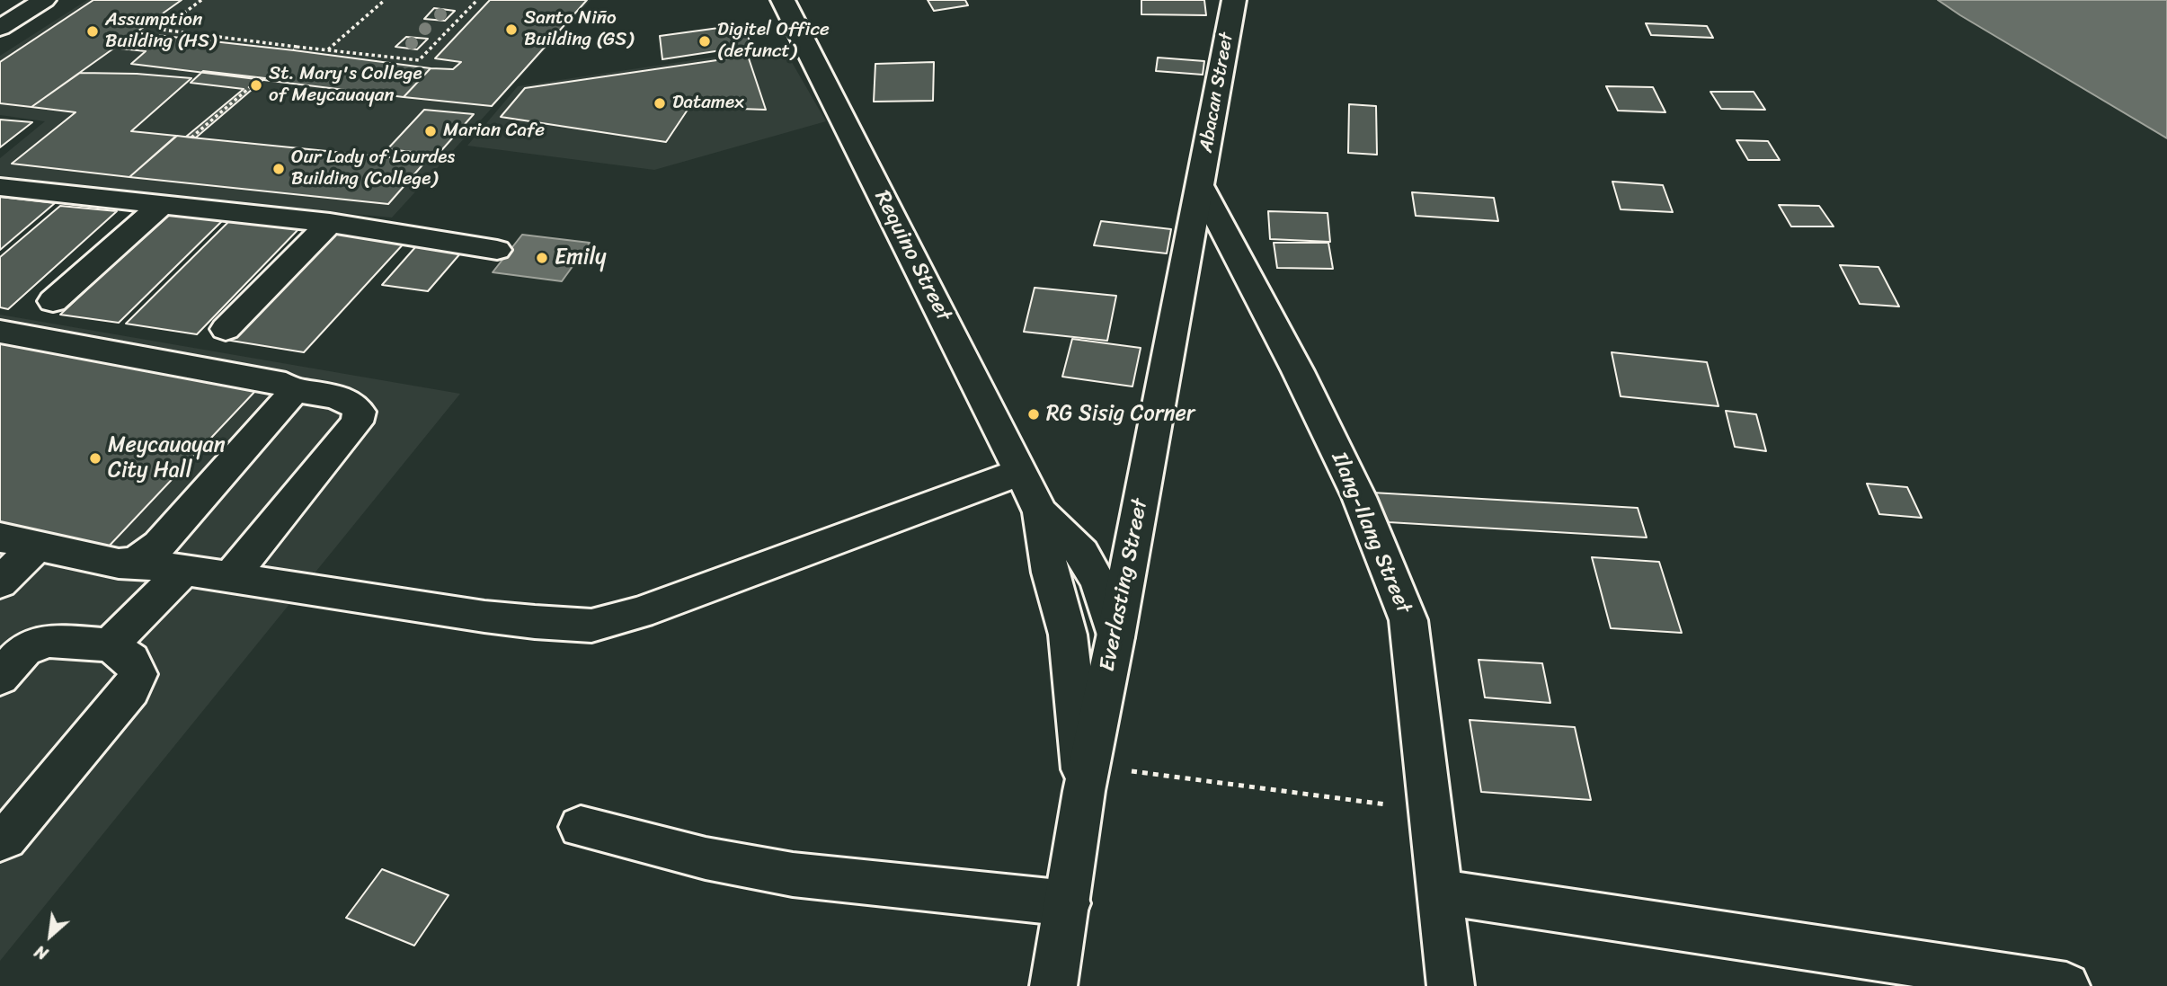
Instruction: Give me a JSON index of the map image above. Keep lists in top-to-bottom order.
{
  "streets": {
    "main road": [
      "Abacan Street",
      "Requino Street",
      "Ilang-Ilang Street",
      "Everlasting Street"
    ]
  },
  "crossings": [
    ["Abacan Street", "Ilang-Ilang Street"],
    ["Abacan Street", "Everlasting Street"],
    ["Requino Street", "Everlasting Street"],
    ["Ilang-Ilang Street", "Everlasting Street"]
  ],
  "places": [
    "Santo Niño Building (GS)",
    "Assumption Building (HS)",
    "Digitel Office (defunct)",
    "St. Mary's College of Meycauayan",
    "Datamex",
    "Marian Cafe",
    "Our Lady of Lourdes Building (College)",
    "Emily",
    "RG Sisig Corner",
    "Meycauayan City Hall"
  ],
  "north": "bottom left"
}
